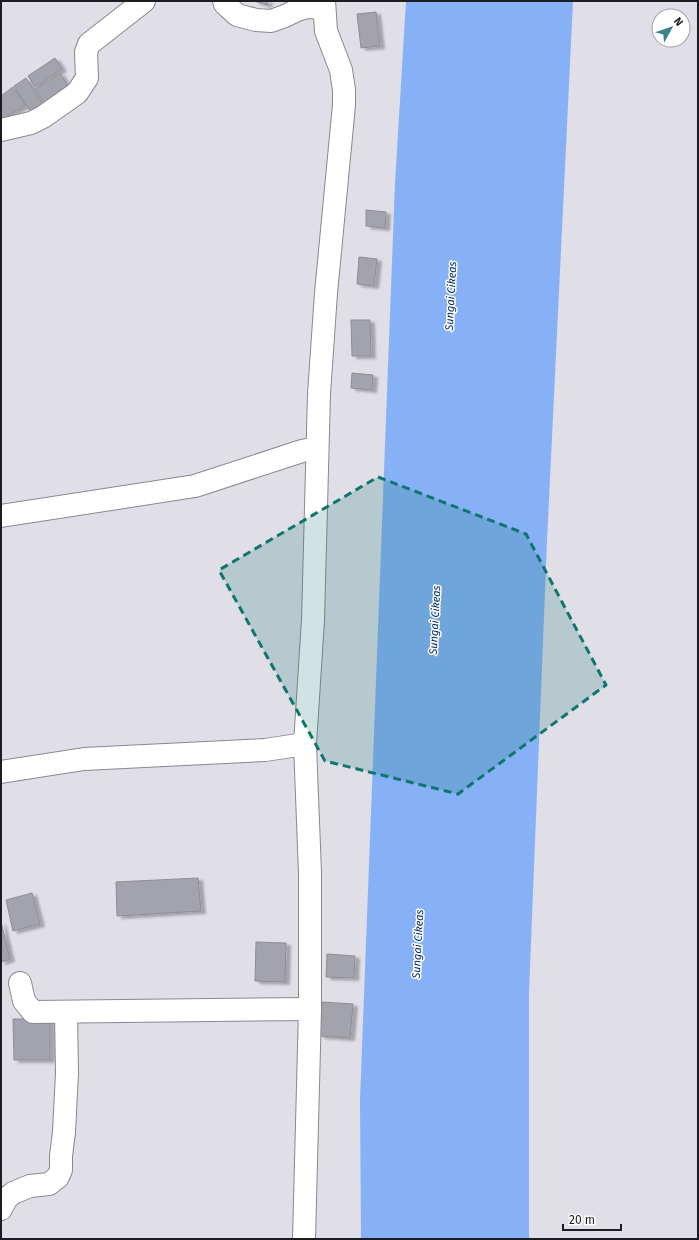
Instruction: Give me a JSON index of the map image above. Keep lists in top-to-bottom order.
{
  "water": ["Sungai Cikeas"],
  "scale_bar": "20 m",
  "north": "top right"
}
